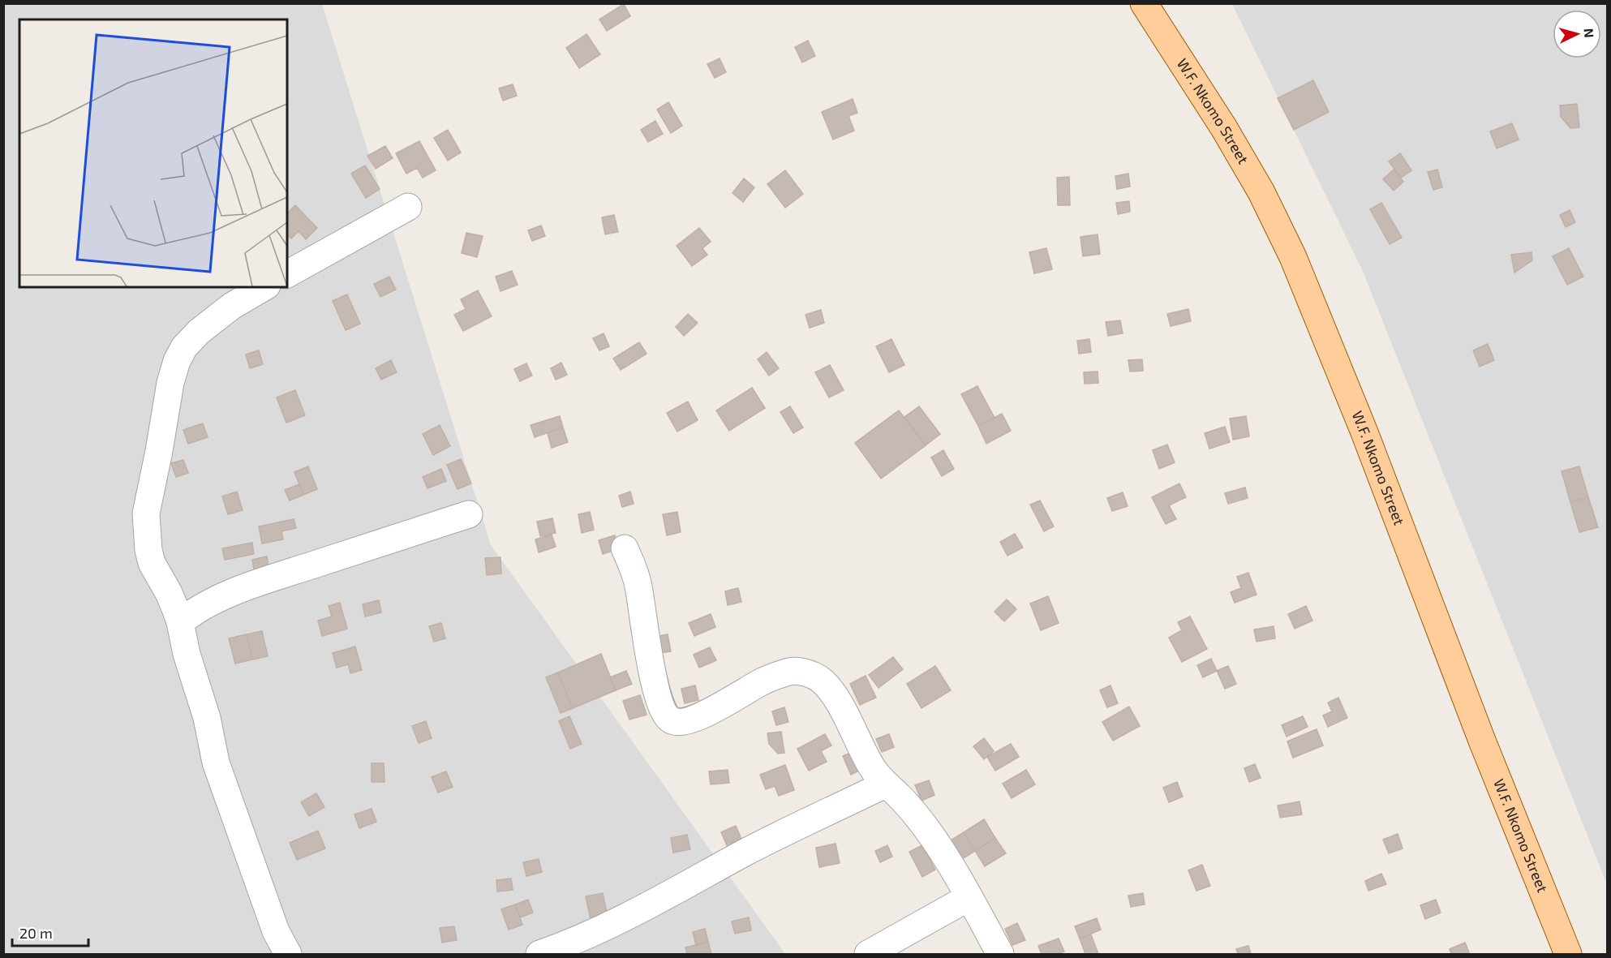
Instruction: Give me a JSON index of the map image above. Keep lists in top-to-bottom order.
{
  "streets": {
    "main road": ["W.F. Nkomo Street"]
  },
  "scale_bar": "20 m",
  "north": "right"
}
